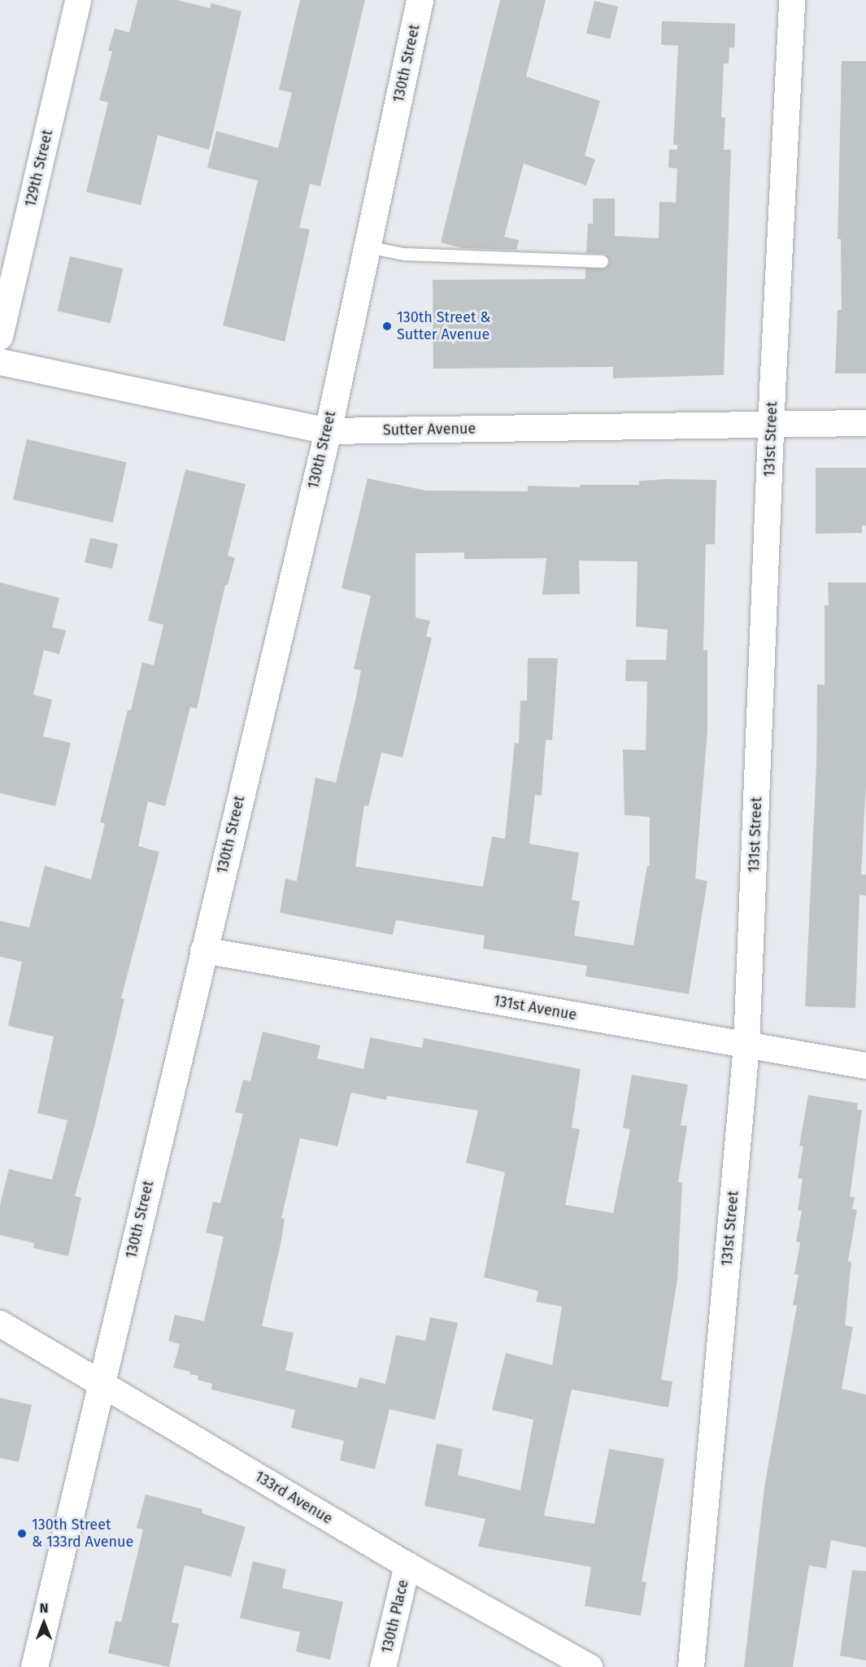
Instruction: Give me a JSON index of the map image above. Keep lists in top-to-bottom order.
{
  "streets": {
    "street": [
      "130th Street",
      "129th Street",
      "Sutter Avenue",
      "131st Street",
      "131st Avenue",
      "133rd Avenue",
      "130th Place"
    ]
  },
  "crossings": [
    ["130th Street", "Sutter Avenue"],
    ["130th Street", "131st Avenue"],
    ["130th Street", "133rd Avenue"],
    ["Sutter Avenue", "131st Street"],
    ["131st Street", "131st Avenue"],
    ["133rd Avenue", "130th Place"]
  ],
  "places": ["130th Street & Sutter Avenue", "130th Street & 133rd Avenue"],
  "north": "top"
}
